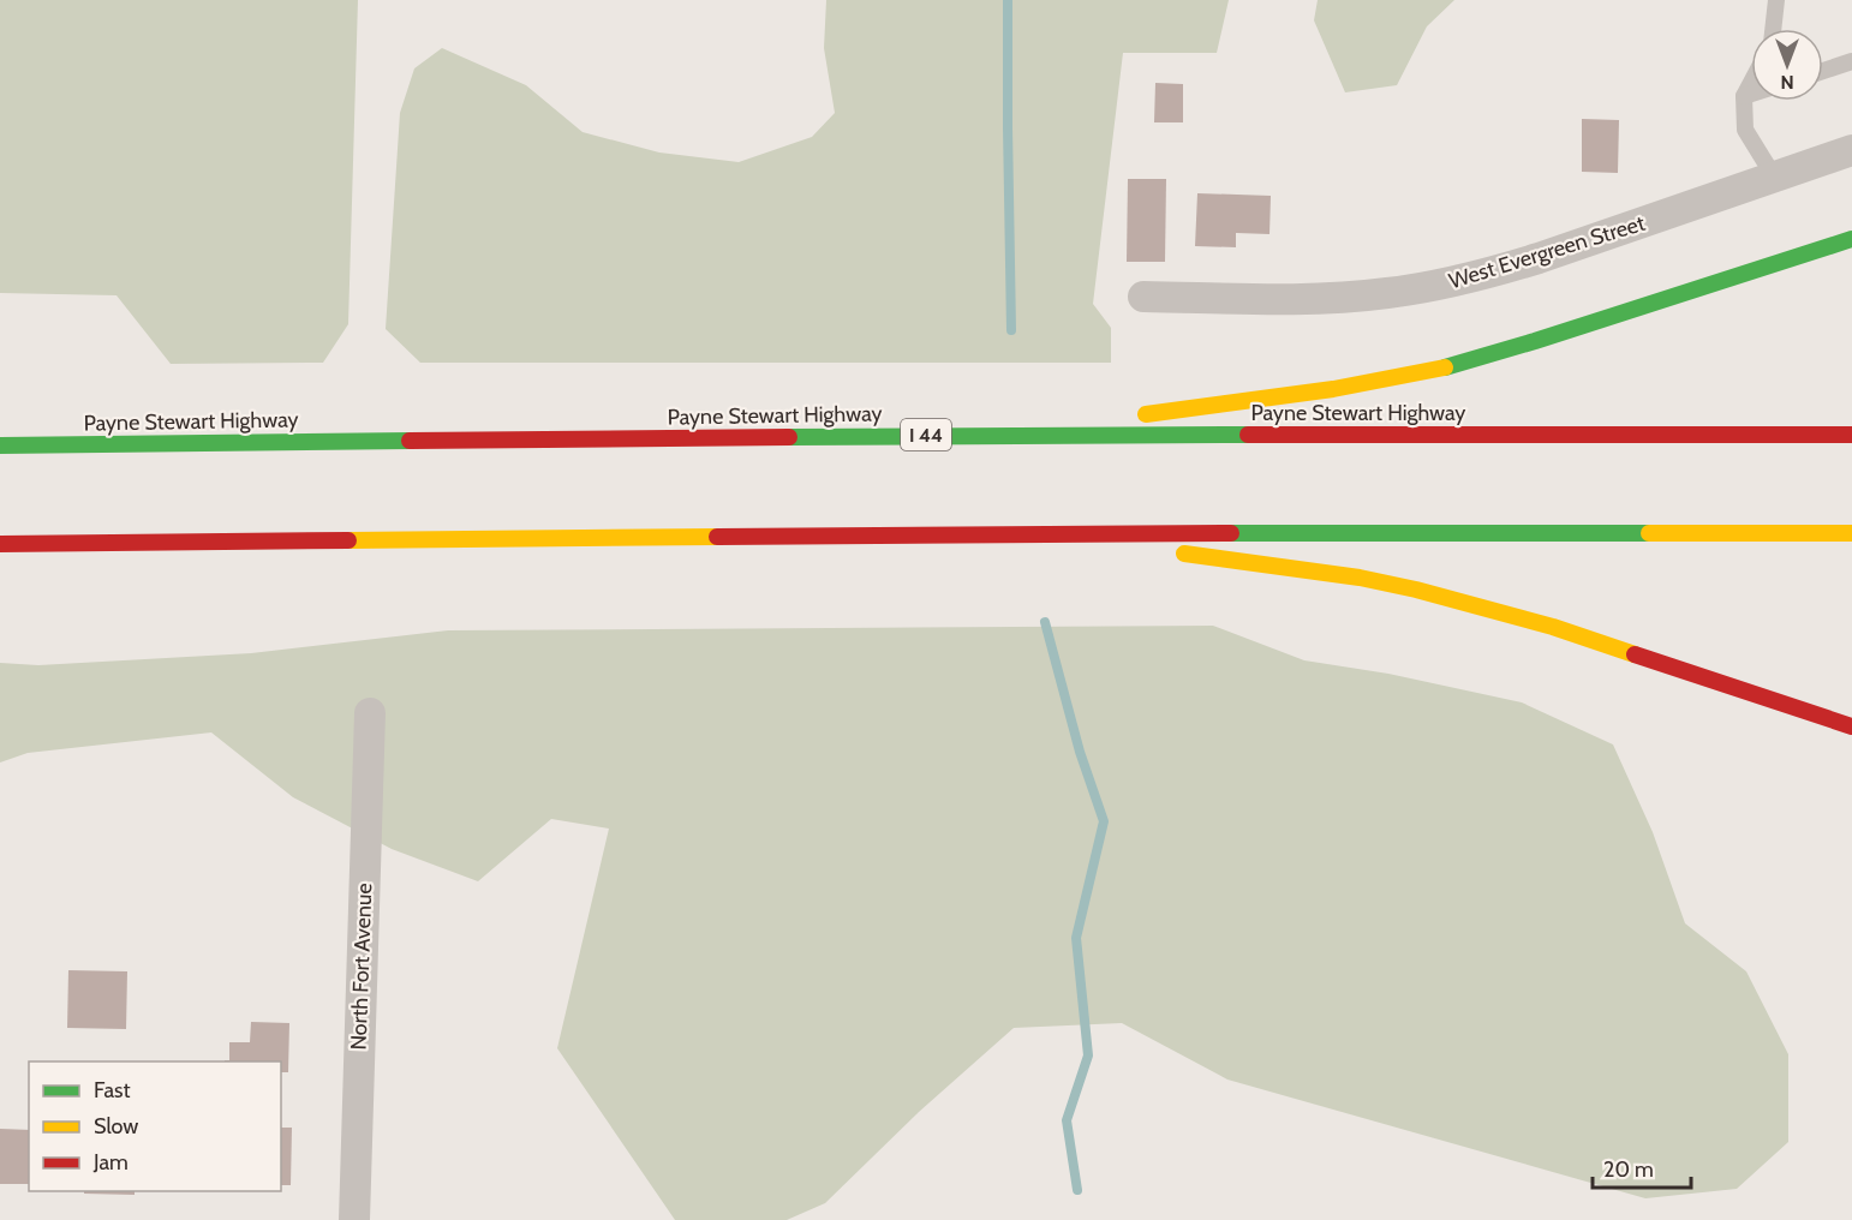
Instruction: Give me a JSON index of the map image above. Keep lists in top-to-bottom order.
{
  "streets": {
    "highway": ["Payne Stewart Highway", "I 44"],
    "street": ["West Evergreen Street", "North Fort Avenue"]
  },
  "legend": ["Fast", "Slow", "Jam"],
  "scale_bar": "20 m",
  "north": "bottom"
}
